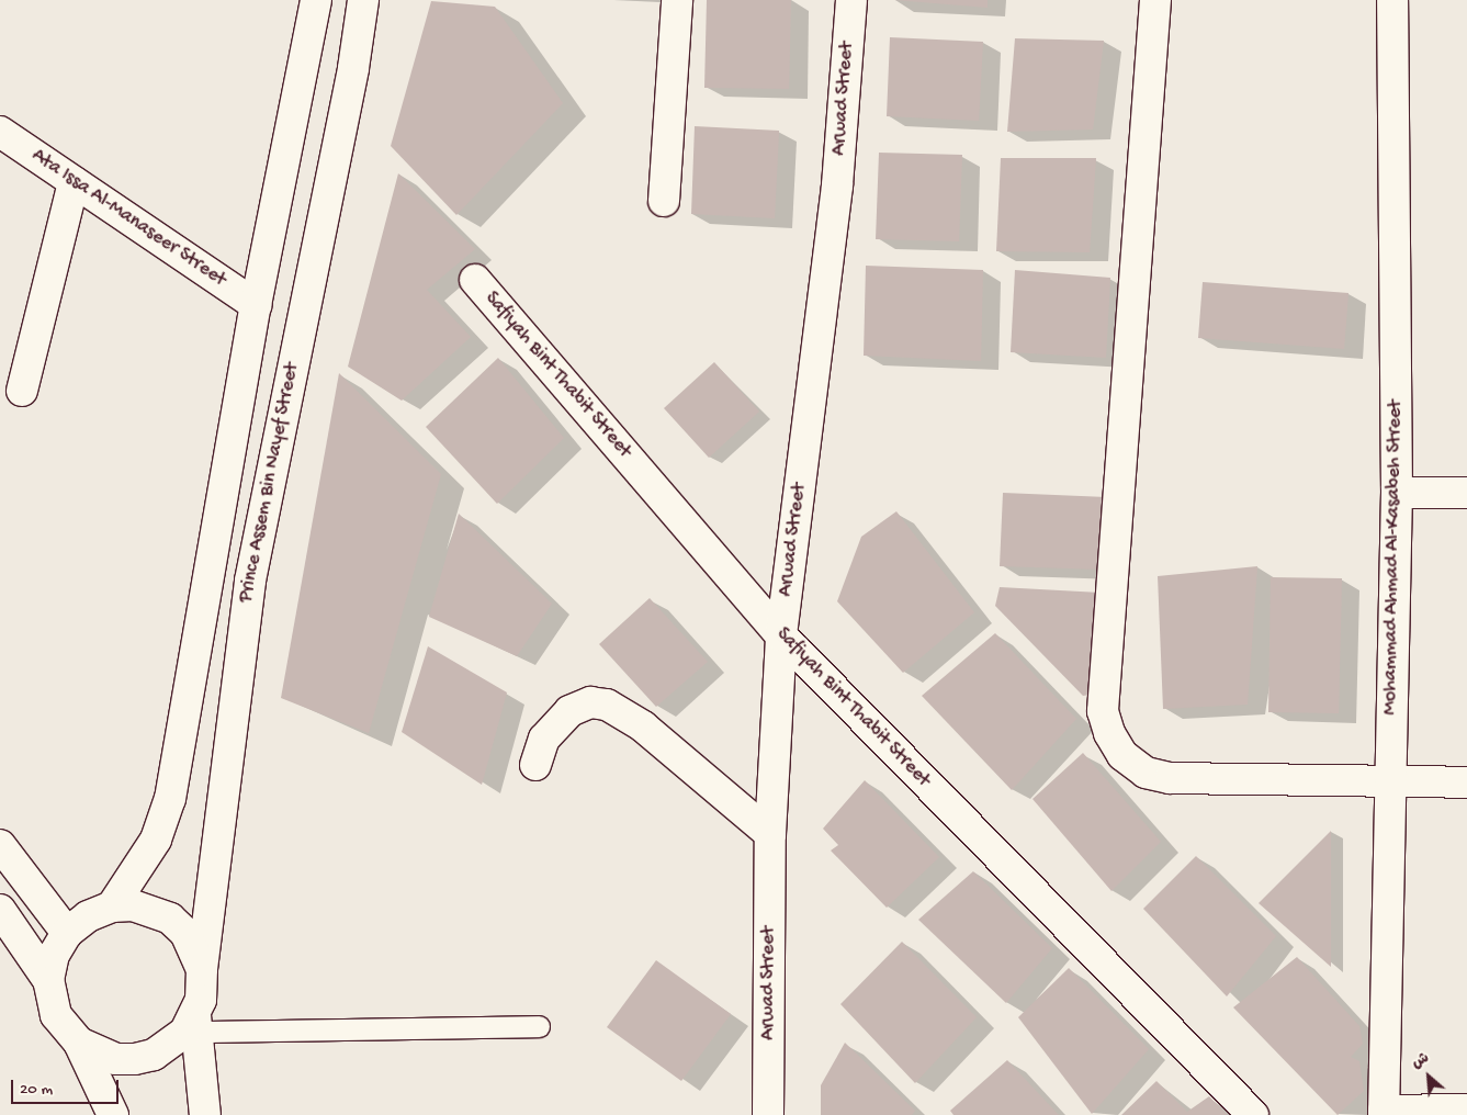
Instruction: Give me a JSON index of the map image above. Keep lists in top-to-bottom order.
{
  "streets": {
    "street": [
      "Arwad Street",
      "Ata Issa Al-Manaseer Street",
      "Safiyah Bint Thabit Street",
      "Prince Assem Bin Nayef Street",
      "Mohammad Ahmad Al-Kasabeh Street"
    ]
  },
  "crossings": [
    ["Arwad Street", "Safiyah Bint Thabit Street"]
  ],
  "scale_bar": "20 m",
  "north": "top left"
}
